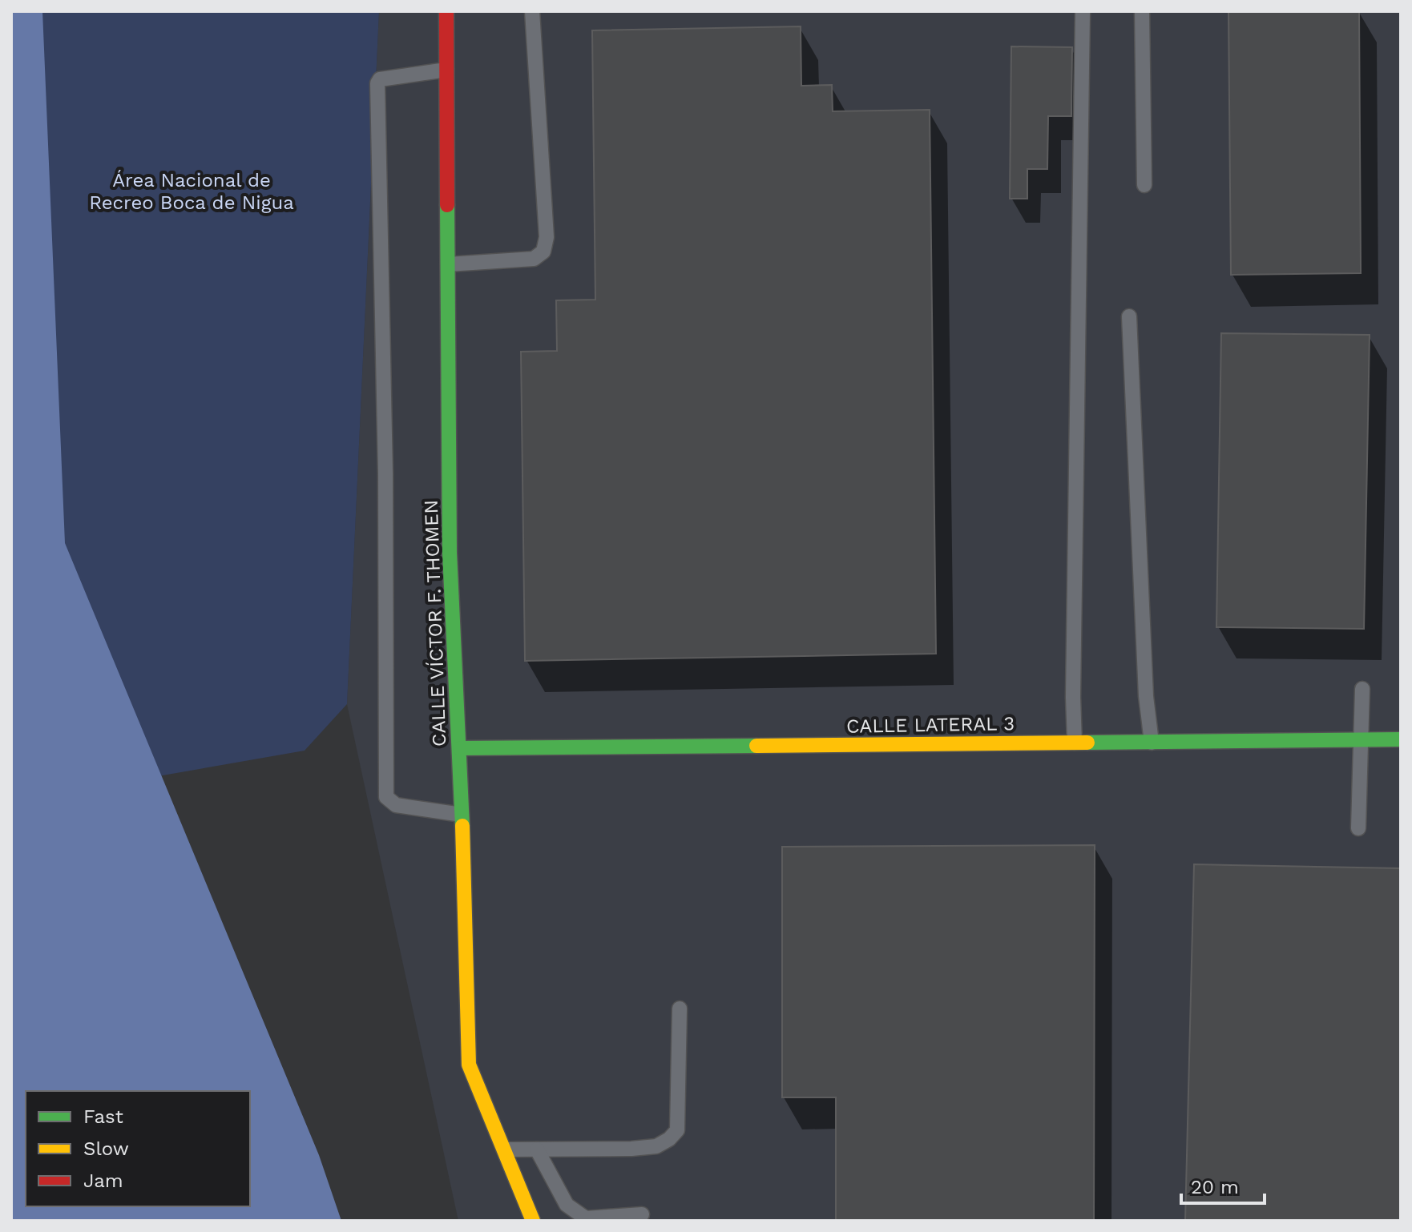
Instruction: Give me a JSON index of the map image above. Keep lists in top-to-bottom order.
{
  "streets": {
    "street": ["CALLE VÍCTOR F. THOMEN", "CALLE LATERAL 3"]
  },
  "crossings": [
    ["CALLE VÍCTOR F. THOMEN", "CALLE LATERAL 3"]
  ],
  "parks": ["Área Nacional de Recreo Boca de Nigua"],
  "legend": ["Fast", "Slow", "Jam"],
  "scale_bar": "20 m"
}
